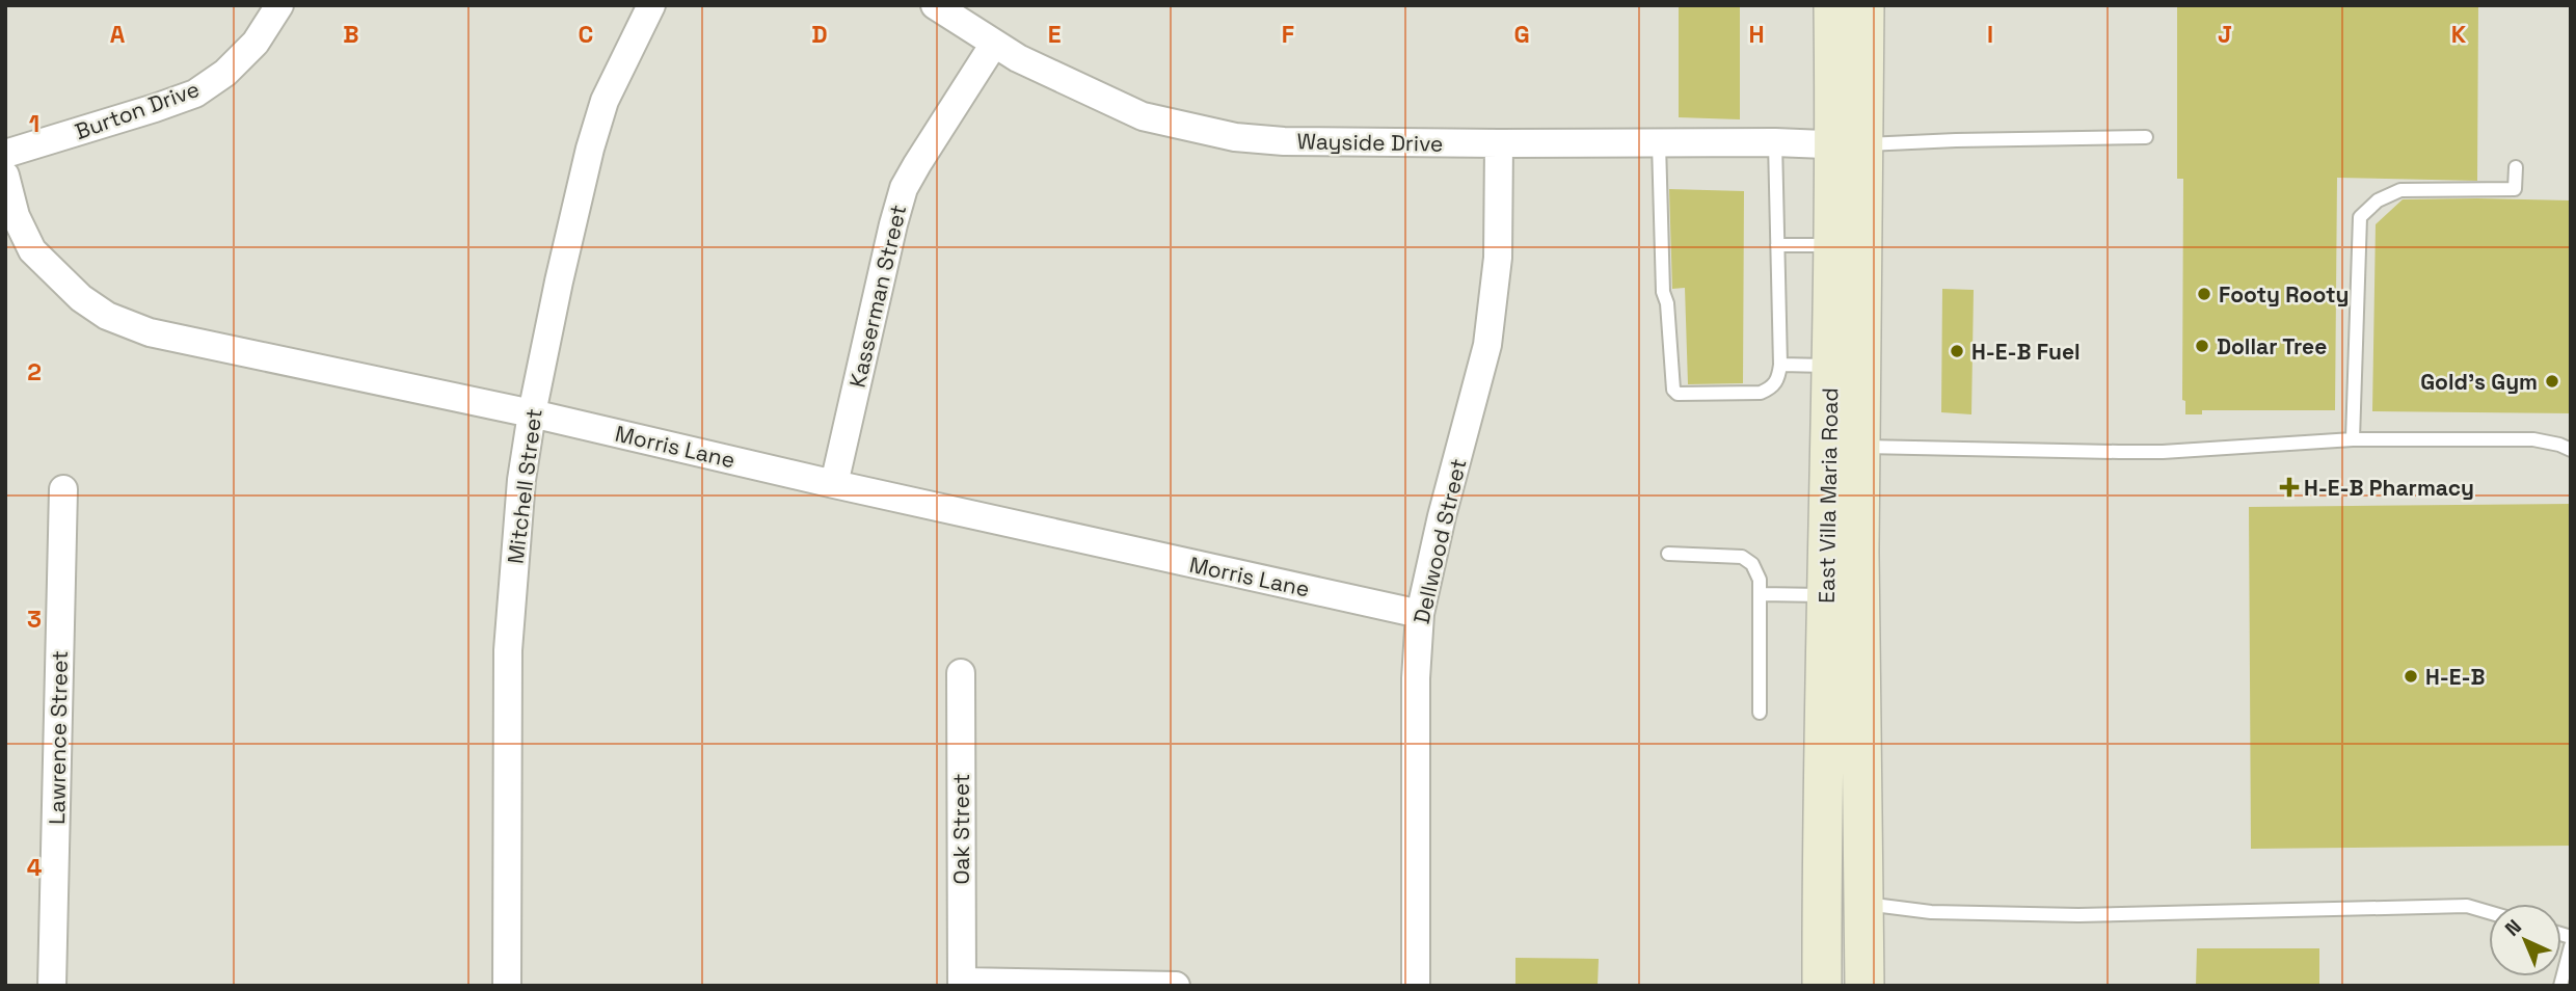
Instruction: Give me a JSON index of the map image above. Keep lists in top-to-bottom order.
{
  "streets": {
    "main road": ["East Villa Maria Road"],
    "street": [
      "Burton Drive",
      "Wayside Drive",
      "Kasserman Street",
      "Morris Lane",
      "Mitchell Street",
      "Dellwood Street",
      "Lawrence Street",
      "Oak Street"
    ]
  },
  "crossings": [
    ["Wayside Drive", "Kasserman Street"],
    ["Wayside Drive", "East Villa Maria Road"],
    ["Wayside Drive", "Dellwood Street"],
    ["Kasserman Street", "Morris Lane"],
    ["Morris Lane", "Mitchell Street"],
    ["Morris Lane", "Dellwood Street"]
  ],
  "places": {
    "other": [
      "Footy Rooty",
      "Dollar Tree",
      "H-E-B Fuel",
      "Gold's Gym",
      "H-E-B"
    ],
    "health": ["H-E-B Pharmacy"]
  },
  "north": "top left",
  "grid": {
    "columns": [
      "A",
      "B",
      "C",
      "D",
      "E",
      "F",
      "G",
      "H",
      "I",
      "J",
      "K"
    ],
    "rows": [
      "1",
      "2",
      "3",
      "4"
    ]
  }
}
